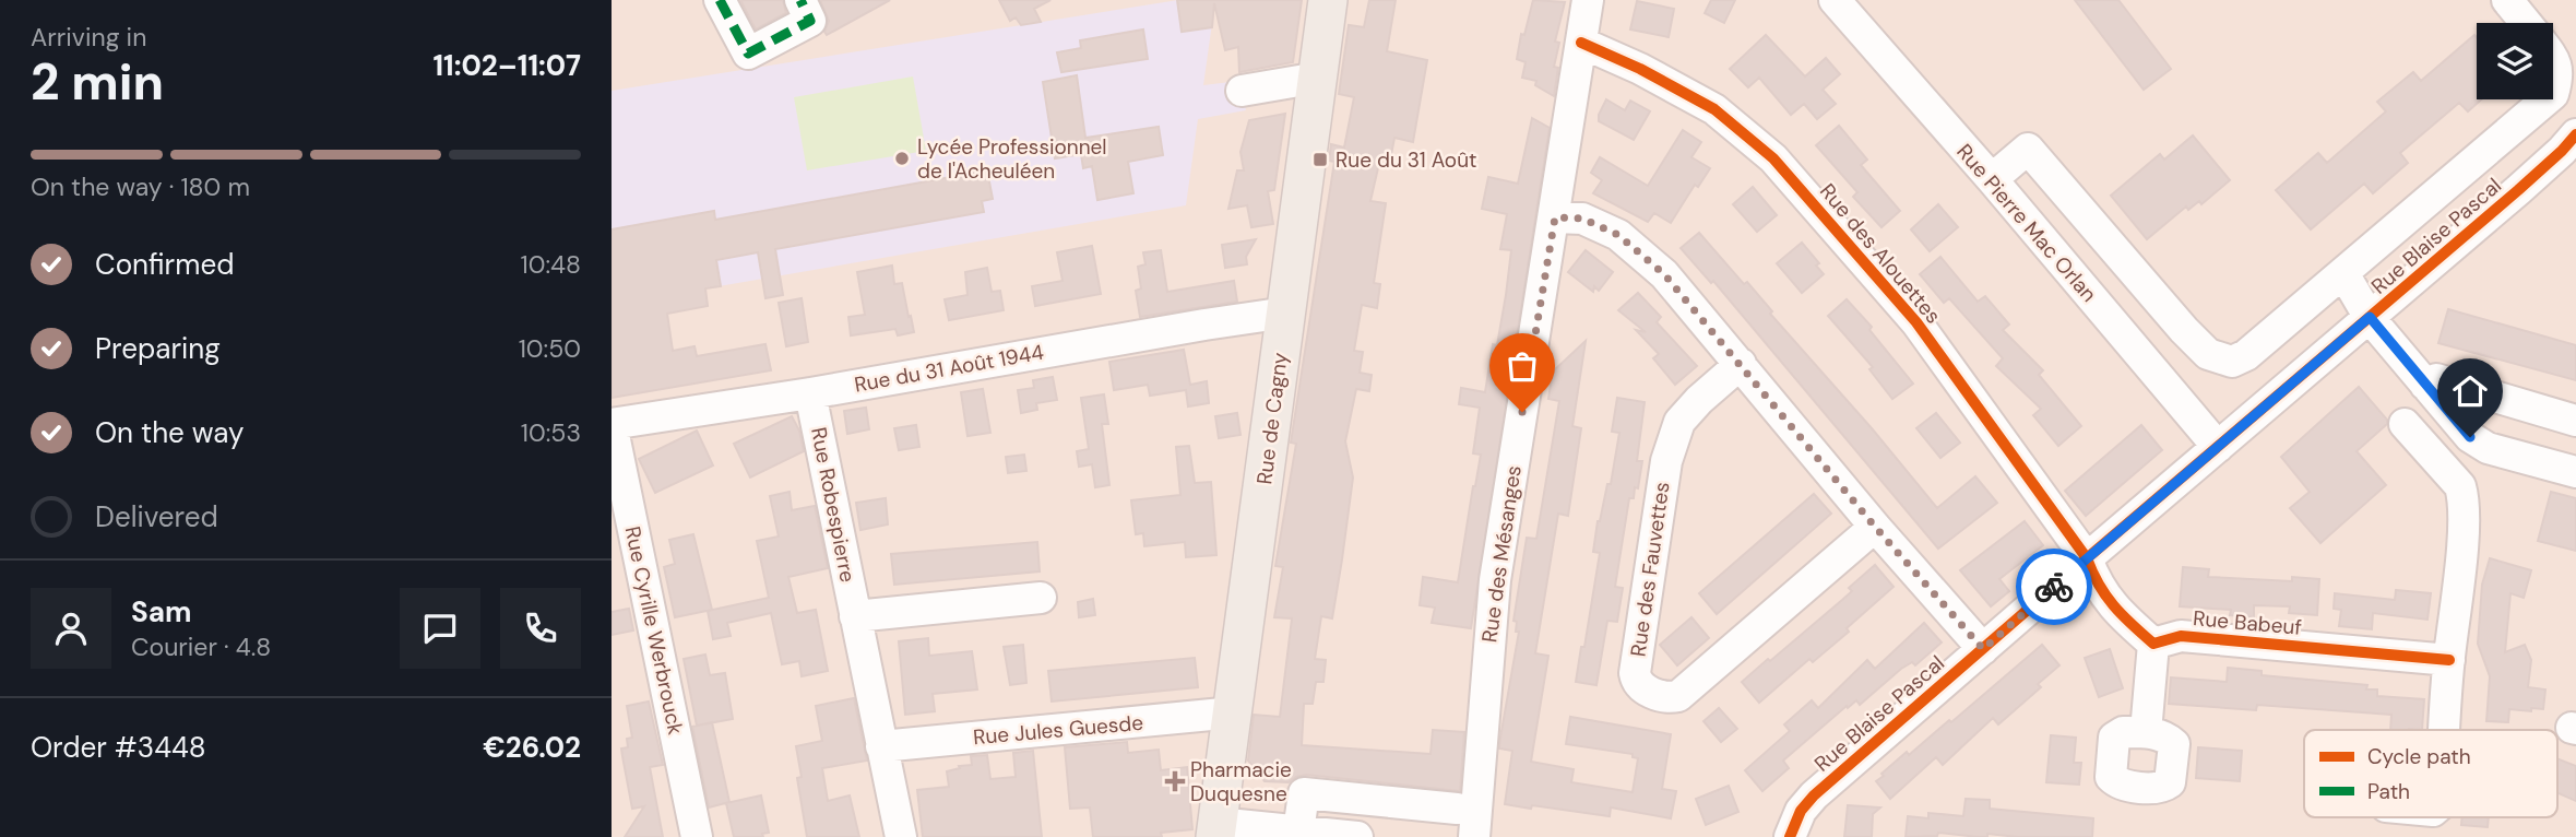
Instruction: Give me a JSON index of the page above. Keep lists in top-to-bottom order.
{
  "streets": {
    "main road": ["Rue de Cagny"],
    "street": [
      "Rue Pierre Mac Orlan",
      "Rue Blaise Pascal",
      "Rue des Alouettes",
      "Rue du 31 Août 1944",
      "Rue Robespierre",
      "Rue des Mésanges",
      "Rue des Fauvettes",
      "Rue Babeuf",
      "Rue Cyrille Werbrouck",
      "Rue Jules Guesde"
    ]
  },
  "crossings": [
    ["Rue Pierre Mac Orlan", "Rue Blaise Pascal"],
    ["Rue Blaise Pascal", "Rue des Alouettes"],
    ["Rue des Alouettes", "Rue des Mésanges"],
    ["Rue du 31 Août 1944", "Rue de Cagny"],
    ["Rue du 31 Août 1944", "Rue Robespierre"],
    ["Rue du 31 Août 1944", "Rue Cyrille Werbrouck"],
    ["Rue de Cagny", "Rue Jules Guesde"],
    ["Rue Robespierre", "Rue Jules Guesde"]
  ],
  "places": {
    "other": ["Lycée Professionnel de l'Acheuléen"],
    "transit": ["Rue du 31 Août"],
    "health": ["Pharmacie Duquesne"]
  },
  "legend": ["Cycle path", "Path"],
  "page": {
    "heading": ["2 min", "Arriving in", "11:02–11:07"],
    "panel": [
      "Sam",
      "Courier · 4.8",
      "Order #3448",
      "€26.02"
    ],
    "bar": "On the way · 180 m",
    "list": [
      ["Confirmed", "10:48"],
      ["Preparing", "10:50"],
      ["On the way", "10:53"],
      "Delivered"
    ]
  }
}
